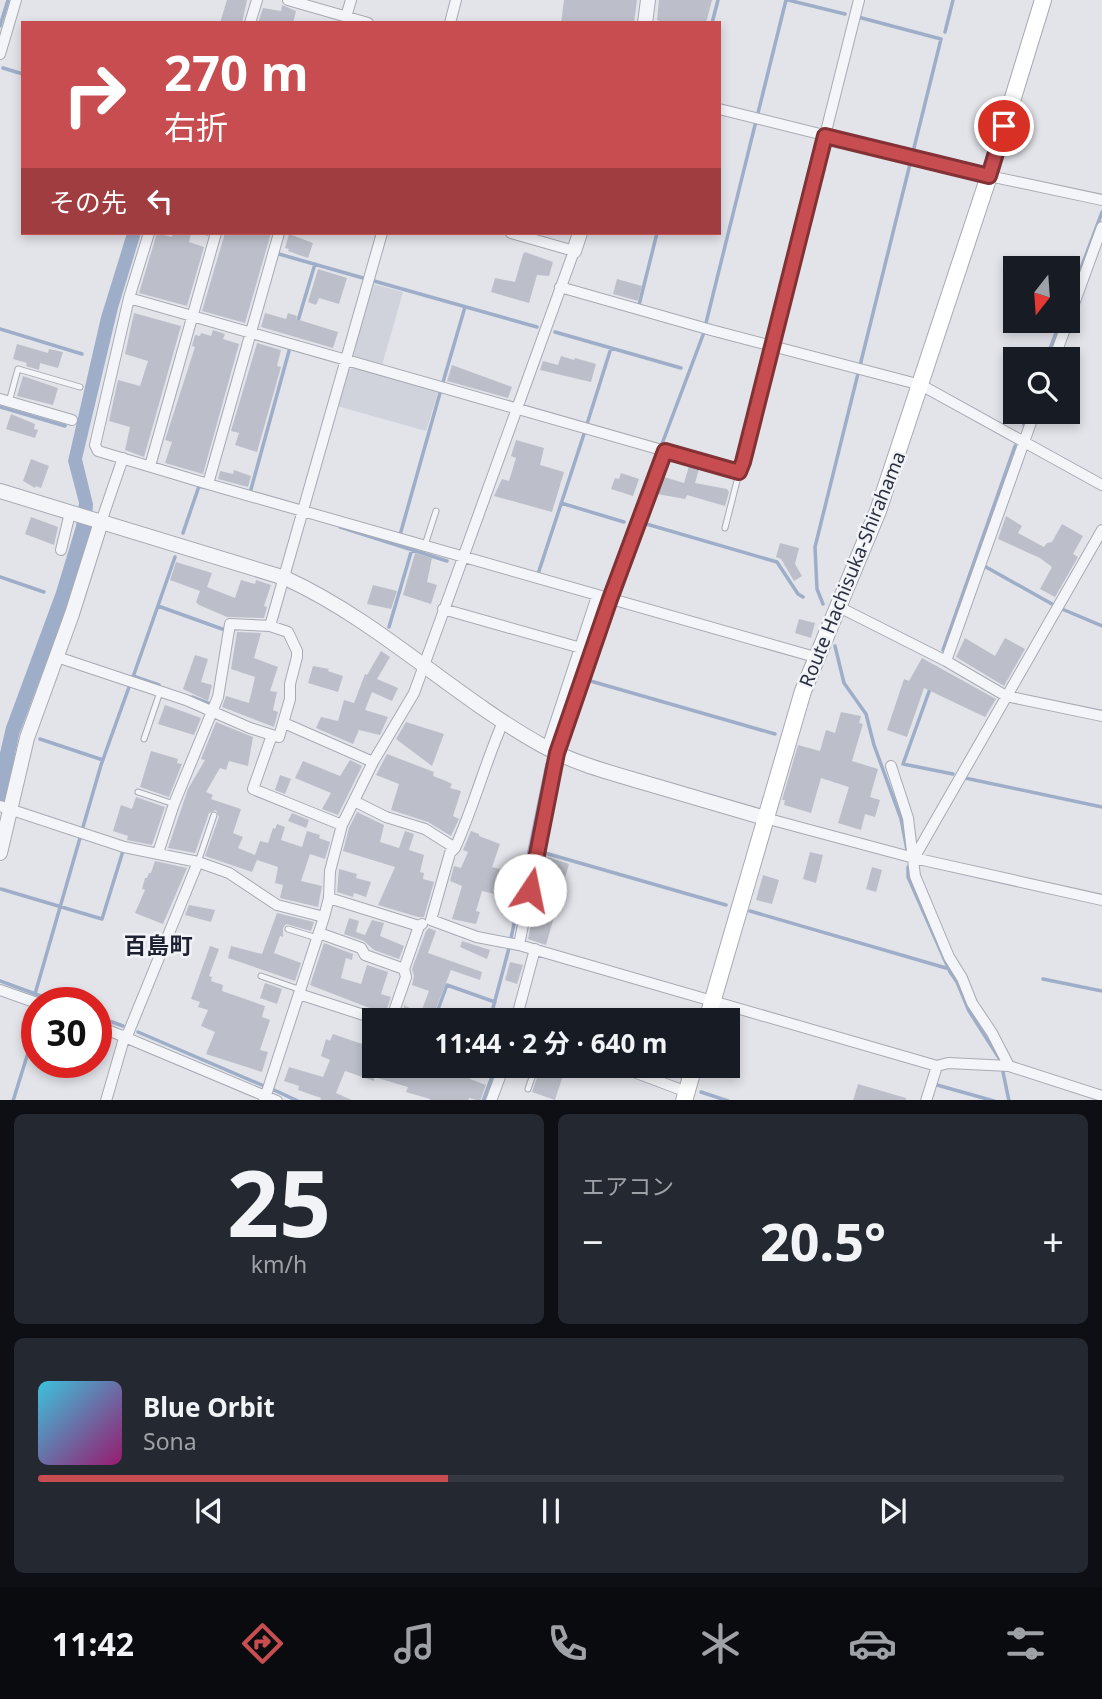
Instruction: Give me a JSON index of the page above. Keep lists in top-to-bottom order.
{
  "streets": {
    "main road": ["Route Hachisuka-Shirahama"]
  },
  "districts": ["百島町"],
  "north": "bottom",
  "page": {
    "turn": ["270 m", "右折"],
    "then": "その先",
    "limit": "30",
    "trip": "11:44 · 2 分 · 640 m",
    "tile": [
      ["25", "km/h"],
      "エアコン"
    ],
    "heat": ["−", "20.5°", "+"],
    "song": ["Blue Orbit", "Sona"],
    "tabs": "11:42"
  }
}
